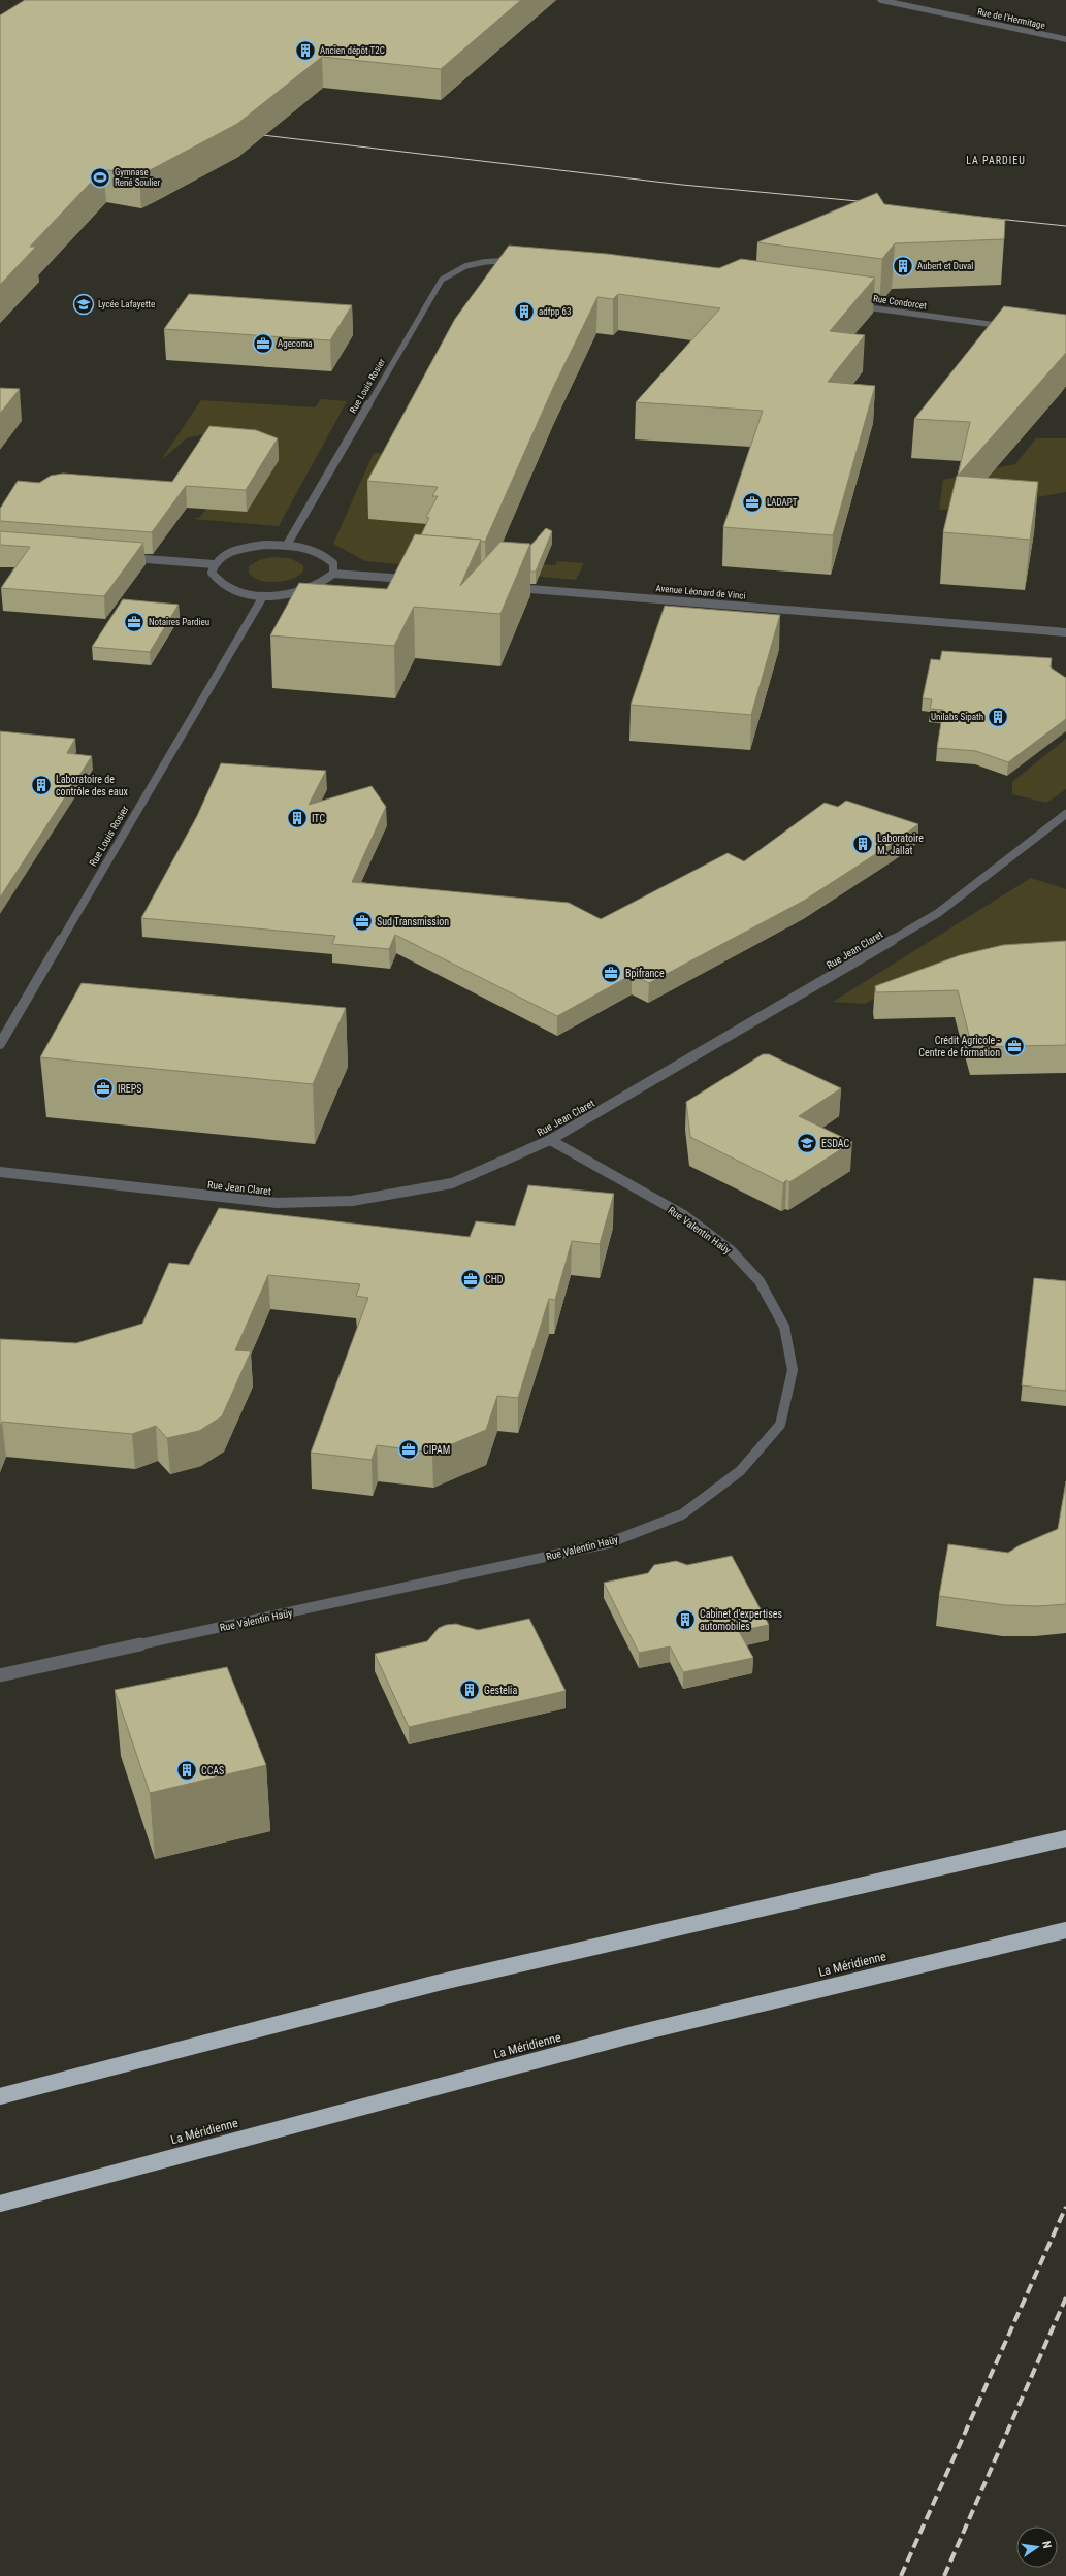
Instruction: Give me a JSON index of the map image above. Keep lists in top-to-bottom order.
{
  "streets": {
    "highway": ["La Méridienne"],
    "street": [
      "Rue de l'Hermitage",
      "Rue Condorcet",
      "Rue Louis Rosier",
      "Avenue Léonard de Vinci",
      "Rue Jean Claret",
      "Rue Valentin Haüy"
    ]
  },
  "crossings": [
    ["Rue Jean Claret", "Rue Valentin Haüy"]
  ],
  "districts": ["LA PARDIEU"],
  "places": {
    "building": [
      "Ancien dépôt T2C",
      "Aubert et Duval",
      "adfpp 63",
      "Unilabs Sipath",
      "Laboratoire de contrôle des eaux",
      "ITC",
      "Laboratoire M. Jallat",
      "Cabinet d'expertises automobiles",
      "Gestelia",
      "CCAS"
    ],
    "sports": ["Gymnase René Soulier"],
    "school or university": ["Lycée Lafayette", "ESDAC"],
    "office": [
      "Agecoma",
      "LADAPT",
      "Notaires Pardieu",
      "Sud Transmission",
      "Bpifrance",
      "Crédit Agricole - Centre de formation",
      "IREPS",
      "CHD",
      "CIPAM"
    ]
  },
  "north": "right"
}
